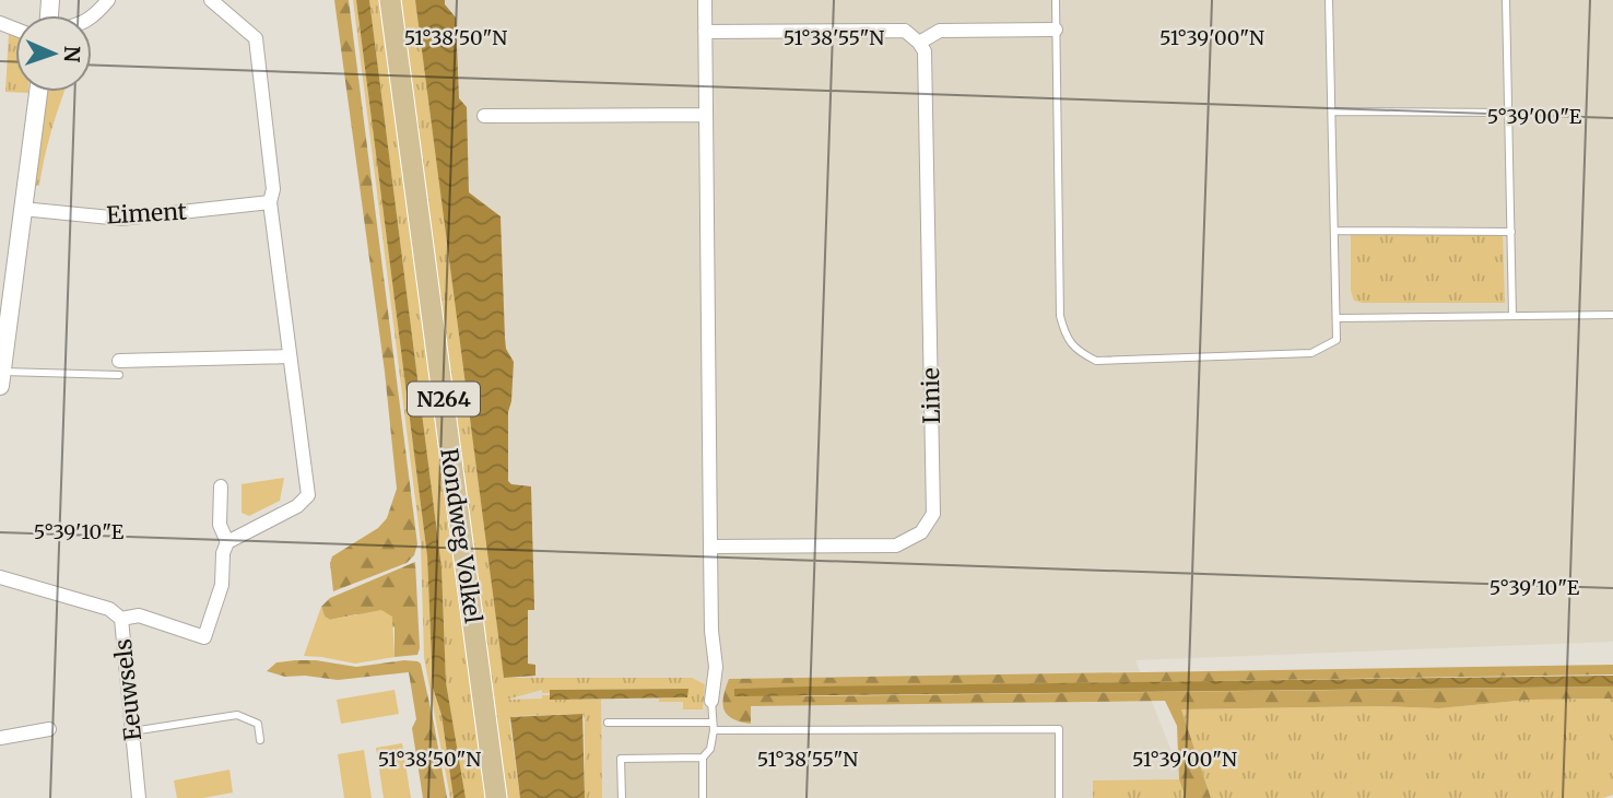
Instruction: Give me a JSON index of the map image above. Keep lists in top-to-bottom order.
{
  "streets": {
    "main road": ["N264", "Rondweg Volkel"],
    "street": ["Eiment", "Linie", "Eeuwsels"]
  },
  "north": "right",
  "coordinates": [
    "51°38'50\"N",
    "51°38'55\"N",
    "51°39'00\"N",
    "5°39'00\"E",
    "5°39'10\"E"
  ]
}
